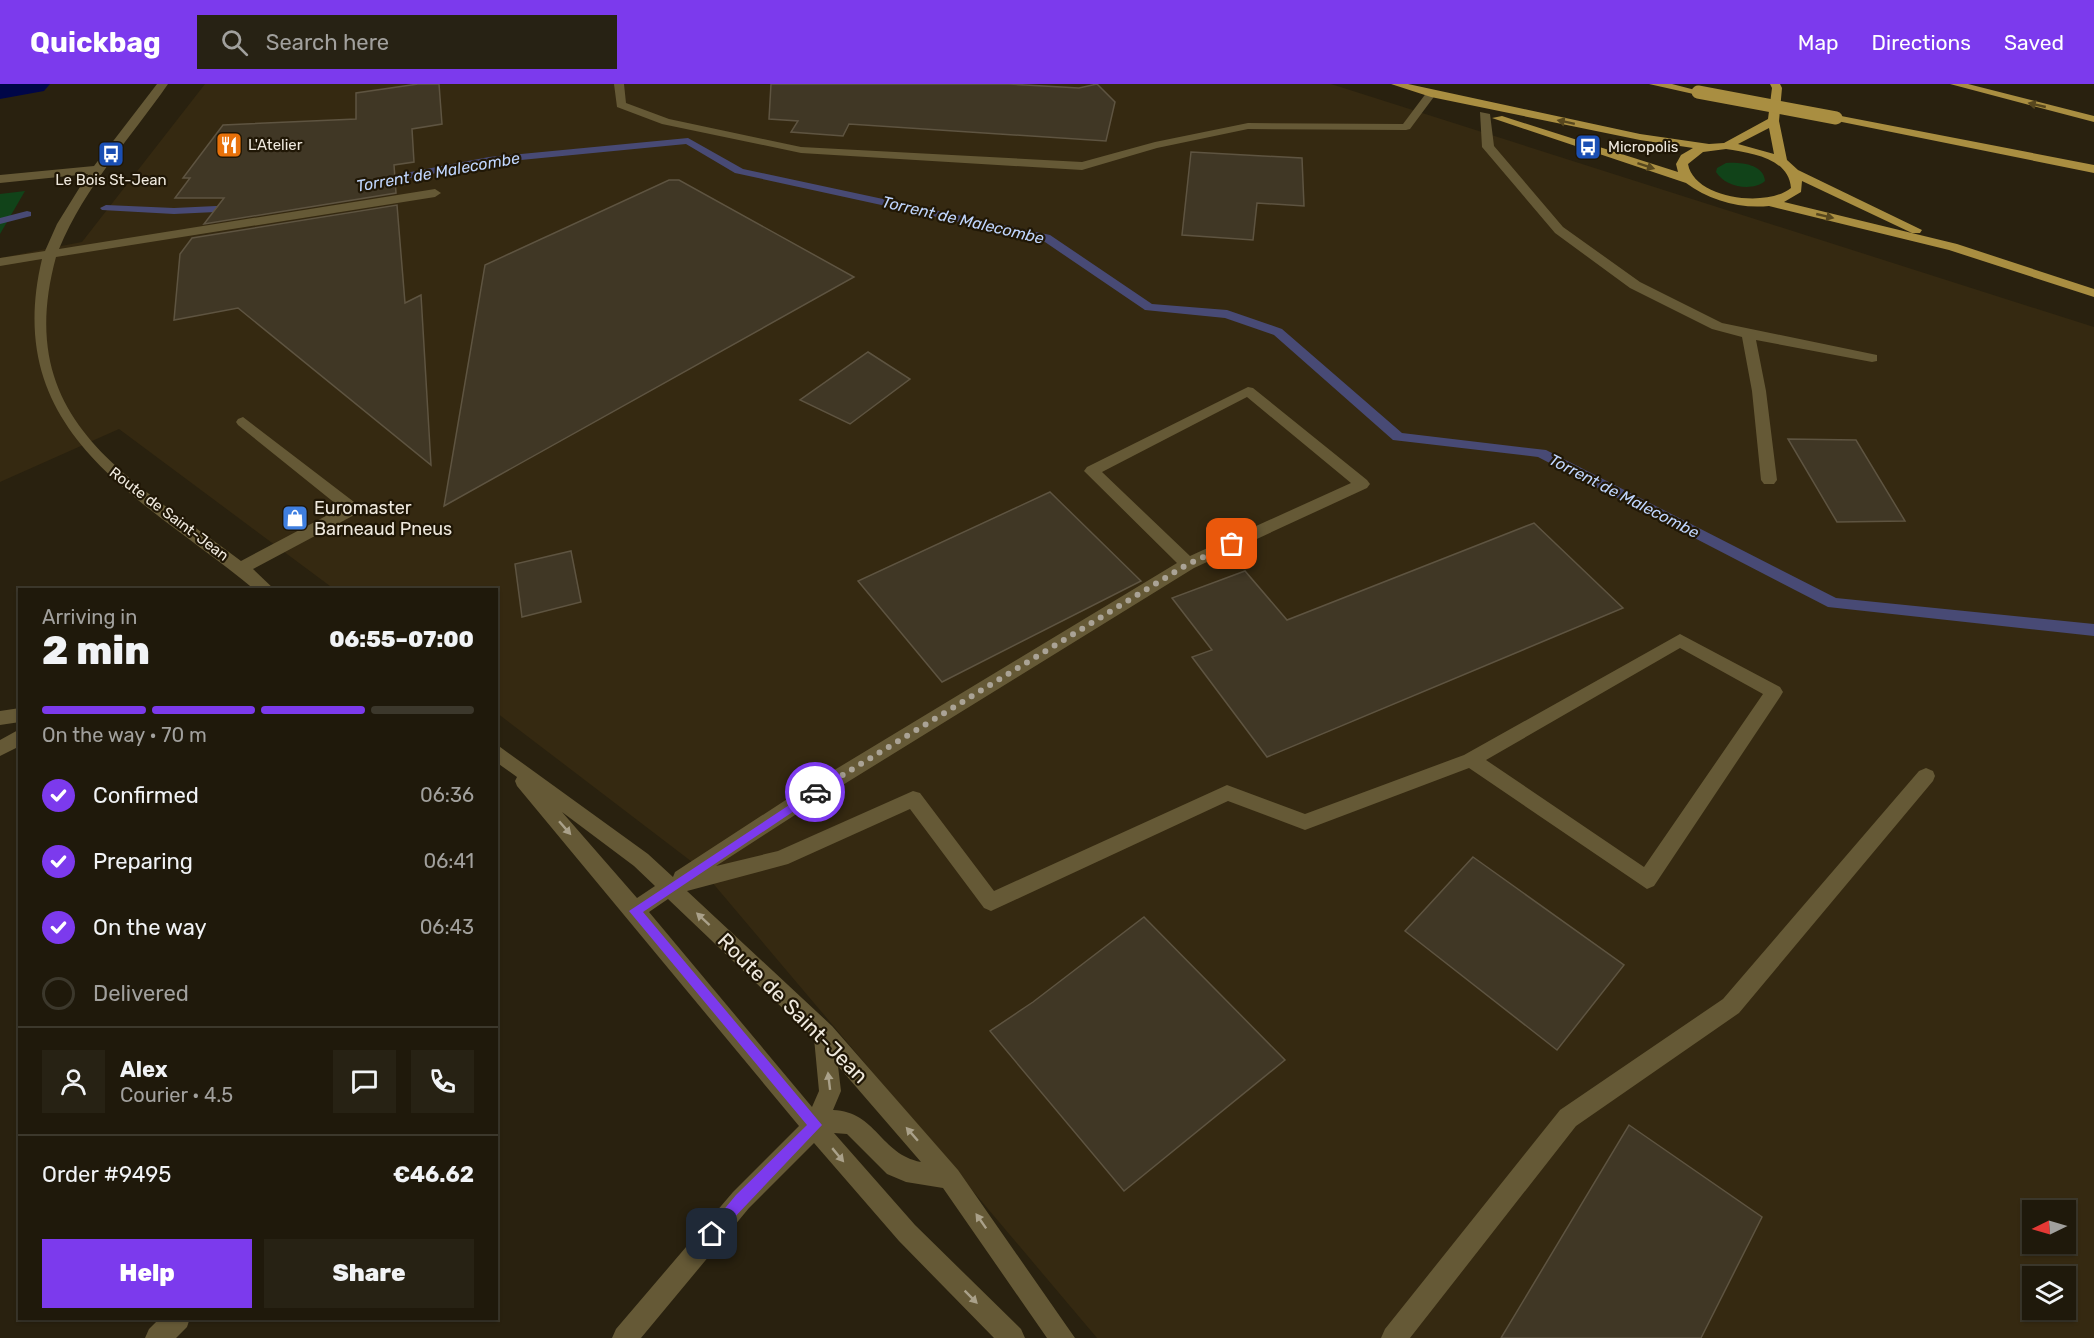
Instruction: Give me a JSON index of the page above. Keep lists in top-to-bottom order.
{
  "streets": {
    "street": ["Route de Saint-Jean"]
  },
  "water": ["Torrent de Malecombe"],
  "places": {
    "restaurant": ["L'Atelier"],
    "bus stop": ["Micropolis", "Le Bois St-Jean"],
    "shop": ["Euromaster Barneaud Pneus"]
  },
  "north": "left",
  "page": {
    "header": "Quickbag",
    "search": "Search here",
    "nav": ["Map", "Directions", "Saved"],
    "heading": ["2 min", "Arriving in", "06:55–07:00"],
    "panel": [
      "Alex",
      "Courier · 4.5",
      "Order #9495",
      "€46.62"
    ],
    "bar": "On the way · 70 m",
    "list": [
      ["Confirmed", "06:36"],
      ["Preparing", "06:41"],
      ["On the way", "06:43"],
      "Delivered"
    ],
    "buttons": ["Help", "Share"]
  }
}
